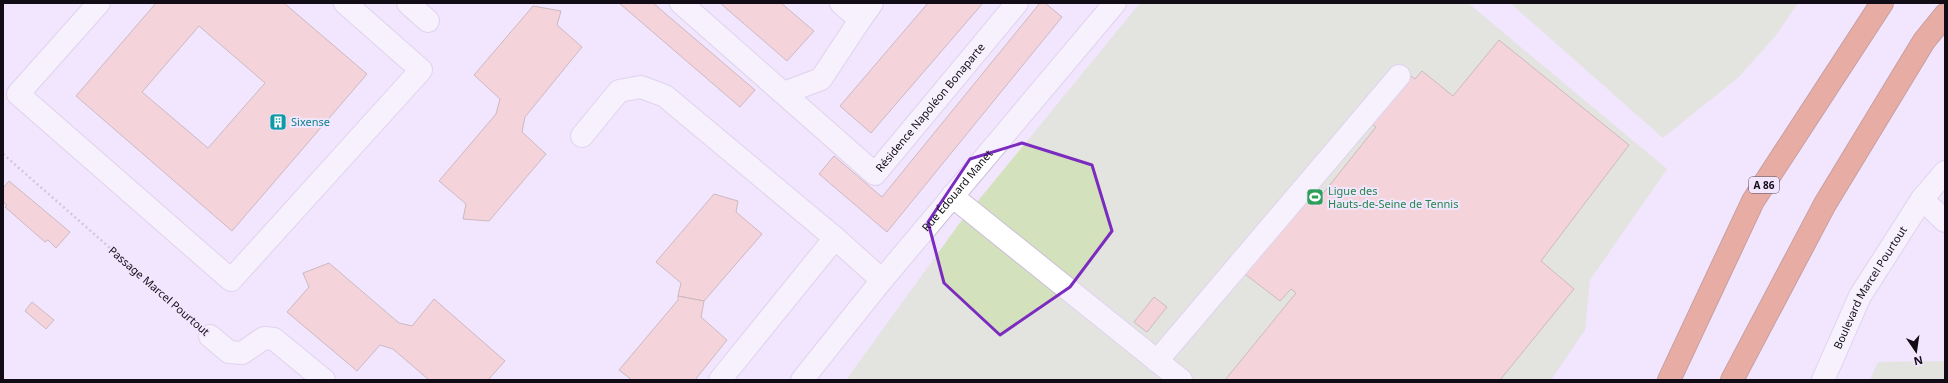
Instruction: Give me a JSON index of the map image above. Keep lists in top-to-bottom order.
{
  "streets": {
    "highway": ["A 86"],
    "street": [
      "Résidence Napoléon Bonaparte",
      "Rue Édouard Manet",
      "Boulevard Marcel Pourtout",
      "Passage Marcel Pourtout"
    ]
  },
  "places": {
    "building": ["Sixense"],
    "sports": ["Ligue des Hauts-de-Seine de Tennis"]
  },
  "north": "bottom"
}
